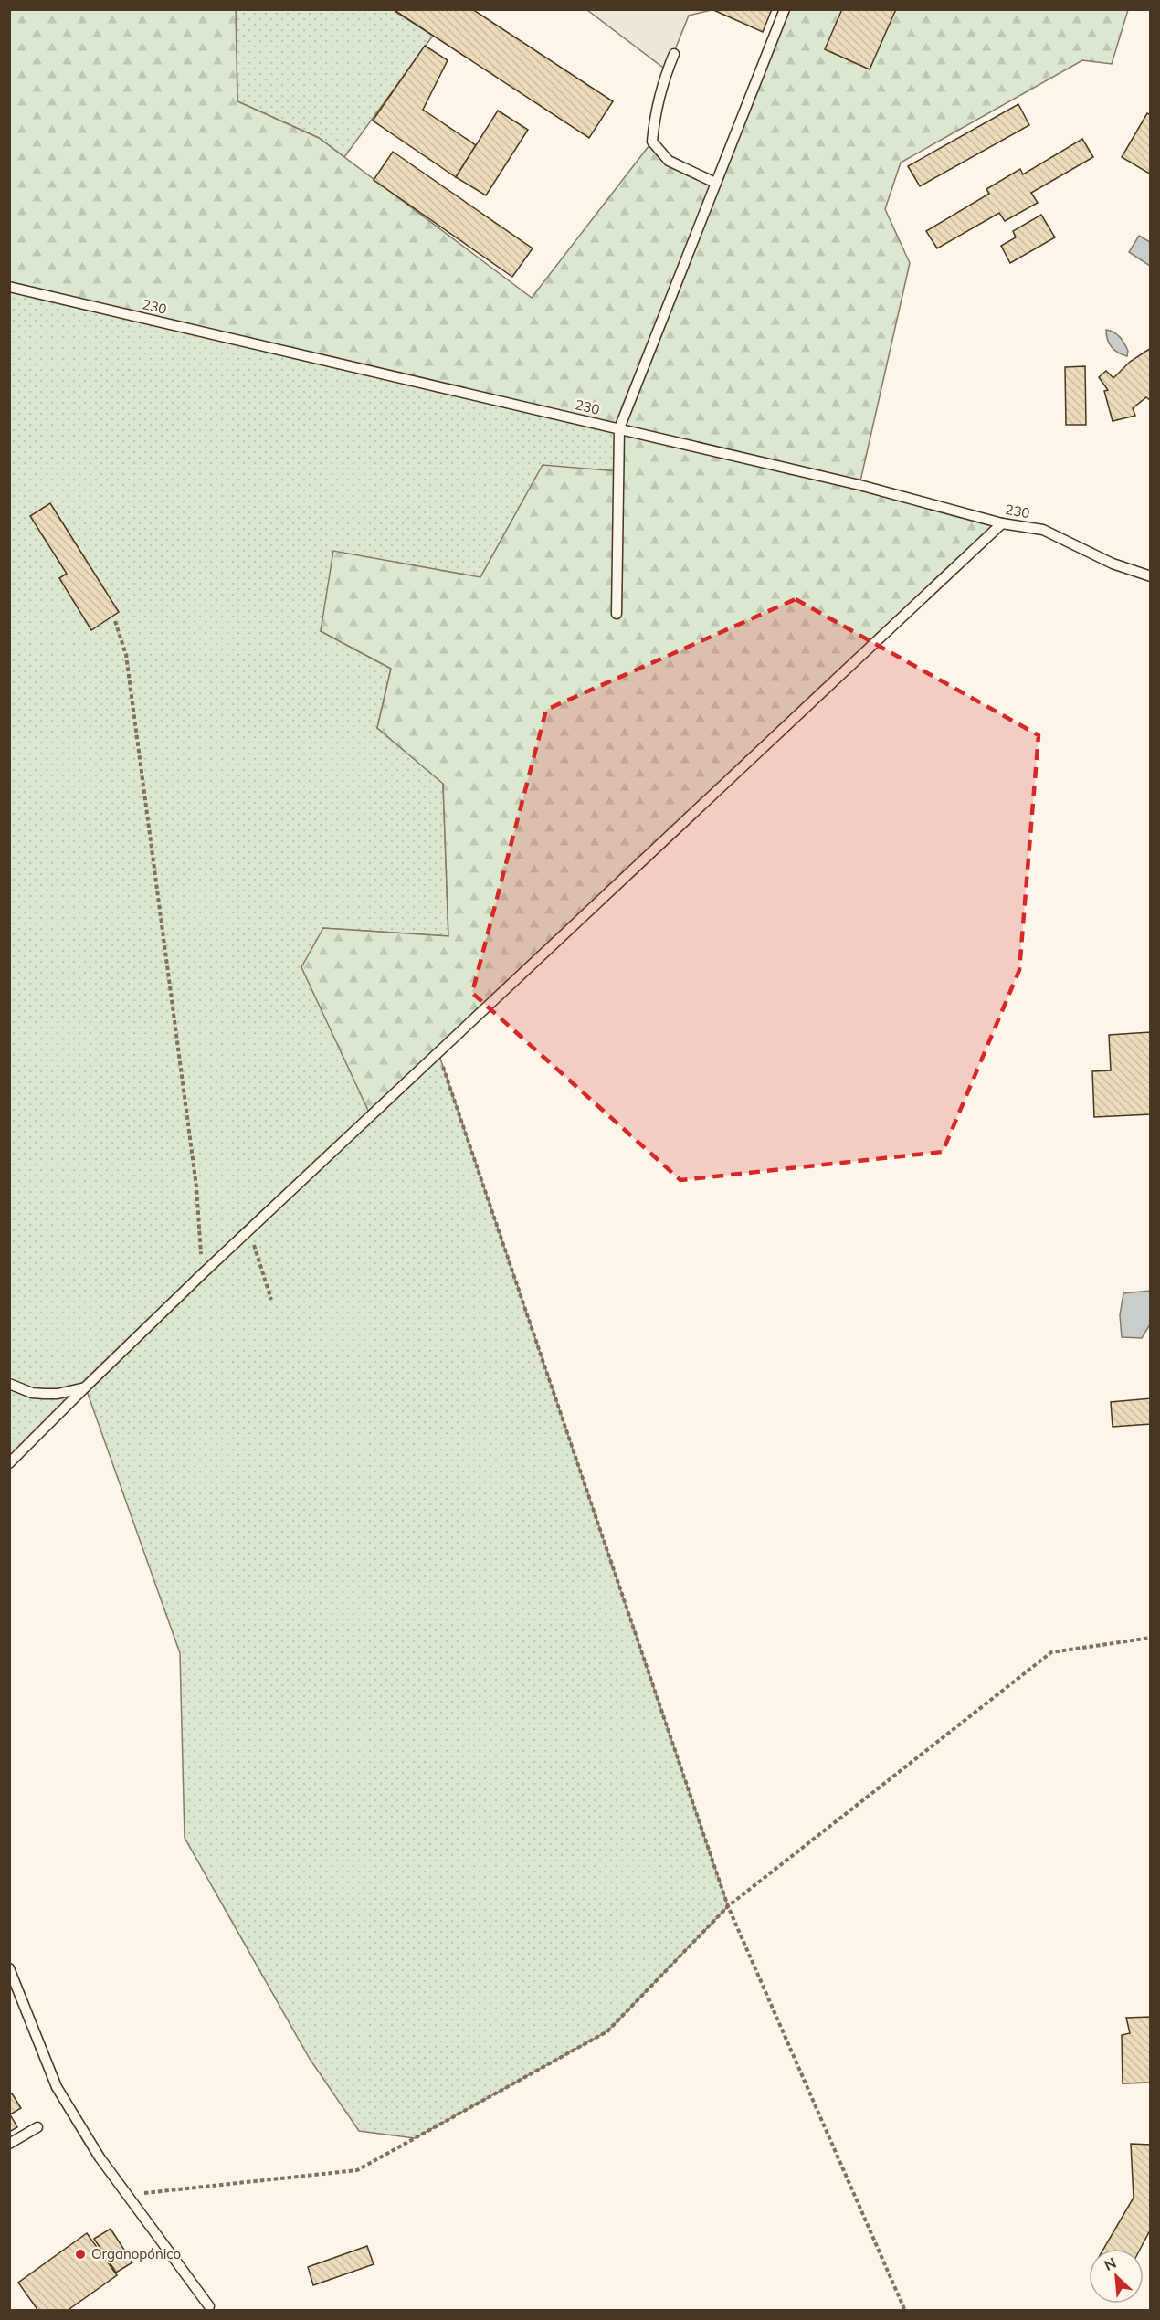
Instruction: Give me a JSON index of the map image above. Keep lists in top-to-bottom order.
{
  "streets": {
    "lane": ["230"]
  },
  "places": ["Organopónico"],
  "north": "top left"
}
